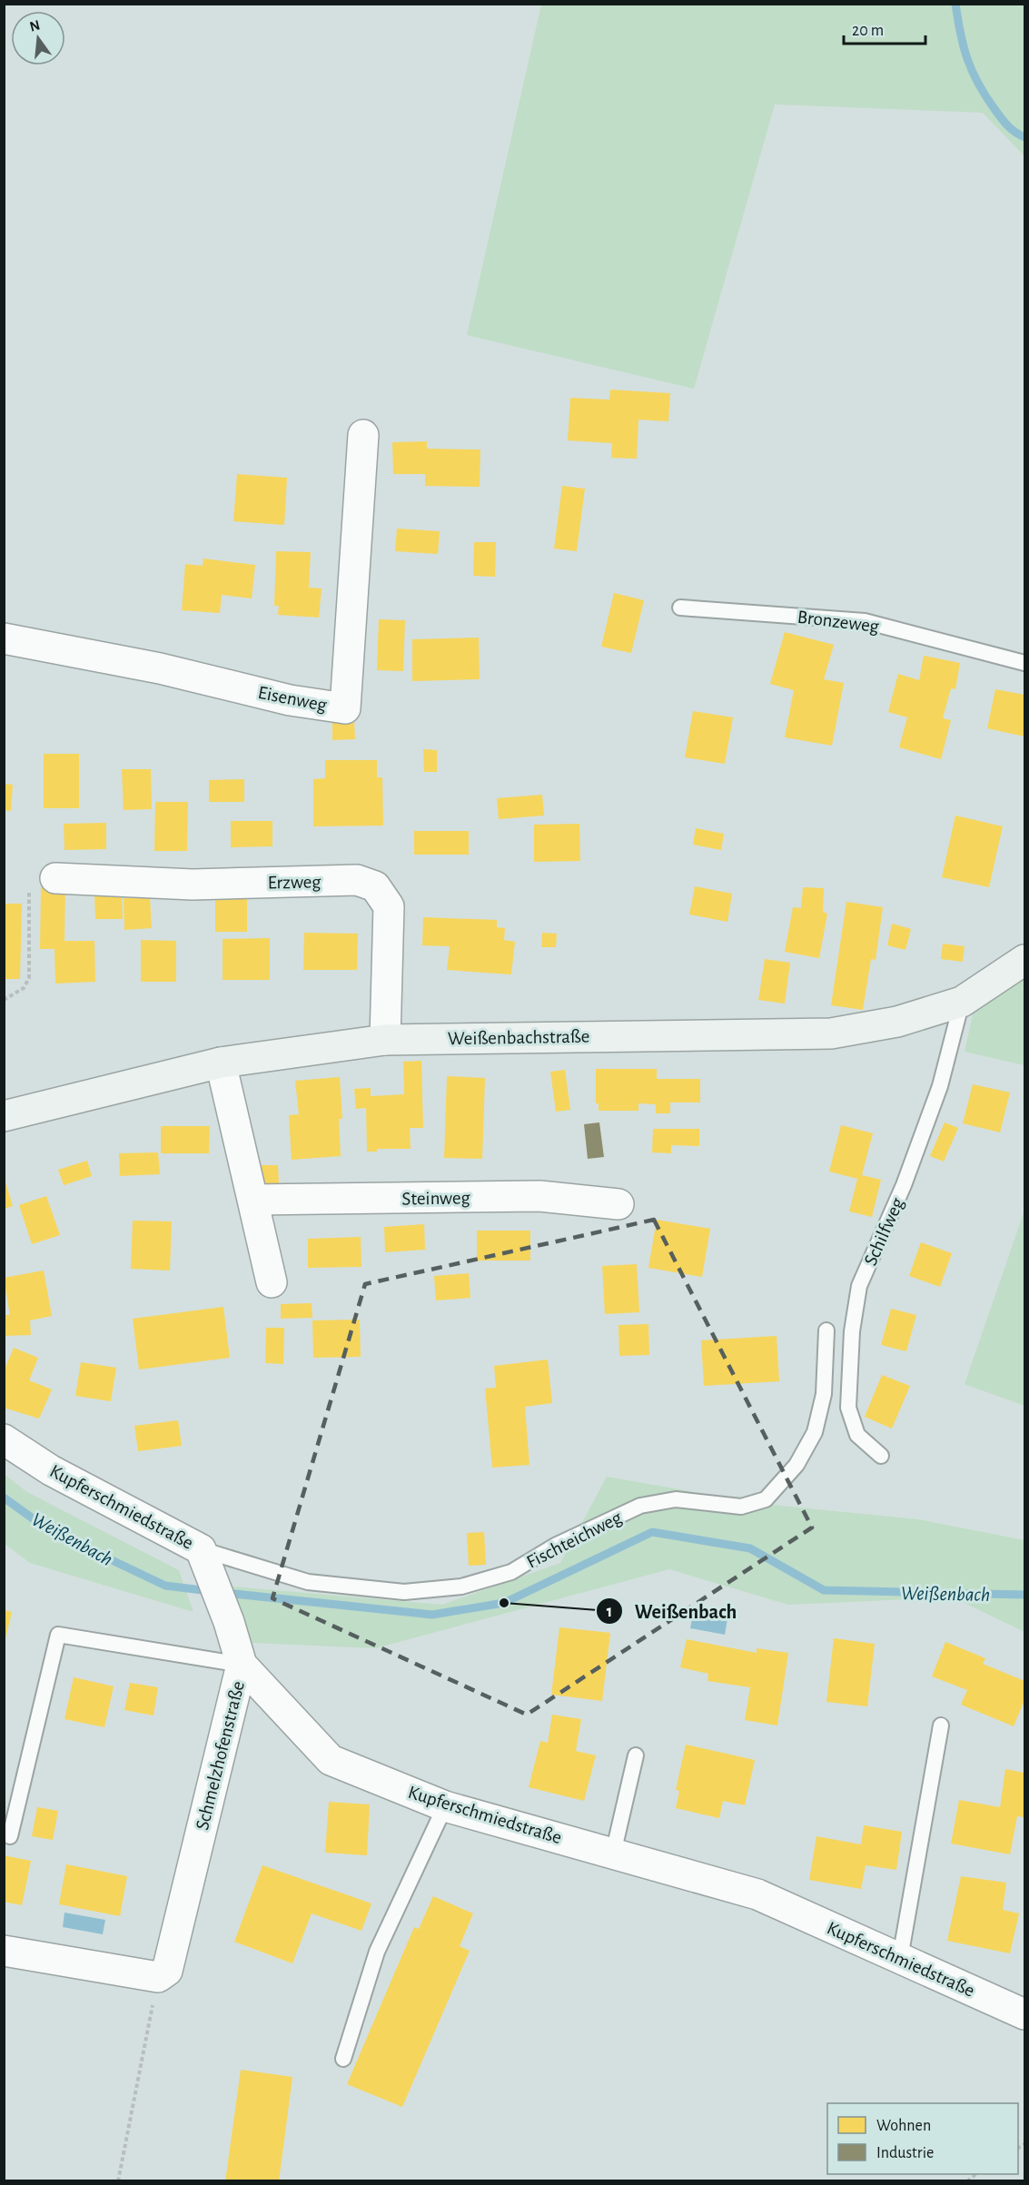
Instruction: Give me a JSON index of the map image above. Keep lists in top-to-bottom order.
{
  "streets": {
    "main road": ["Weißenbachstraße"],
    "street": [
      "Eisenweg",
      "Erzweg",
      "Steinweg",
      "Kupferschmiedstraße",
      "Schmelzhofenstraße"
    ],
    "lane": ["Bronzeweg", "Schilfweg", "Fischteichweg"]
  },
  "crossings": [
    ["Erzweg", "Weißenbachstraße"],
    ["Weißenbachstraße", "Schilfweg"],
    ["Kupferschmiedstraße", "Fischteichweg"],
    ["Kupferschmiedstraße", "Schmelzhofenstraße"]
  ],
  "water": ["Weißenbach"],
  "places": ["Weißenbach"],
  "legend": ["Wohnen", "Industrie"],
  "scale_bar": "20 m",
  "north": "top"
}
